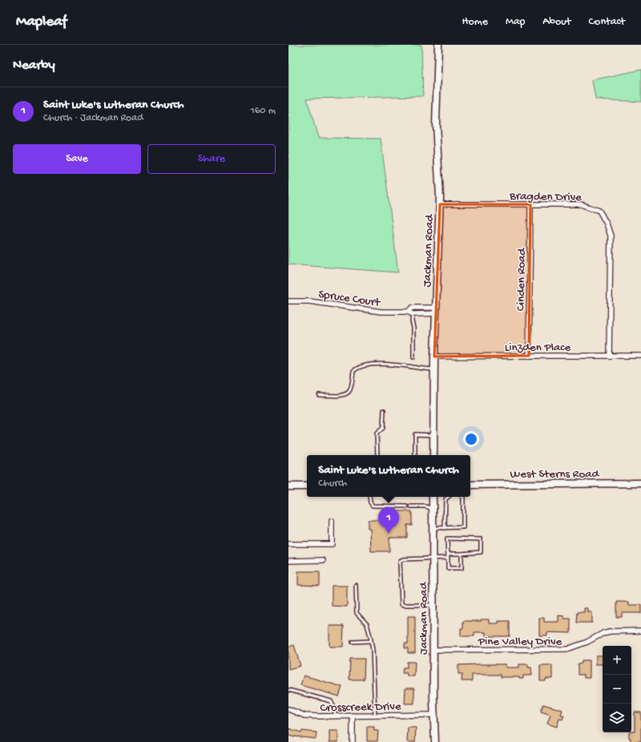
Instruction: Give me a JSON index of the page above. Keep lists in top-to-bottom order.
{
  "streets": {
    "street": [
      "Bragden Drive",
      "Jackman Road",
      "Cinden Road",
      "Spruce Court",
      "Linzden Place",
      "West Sterns Road",
      "Pine Valley Drive",
      "Crosscreek Drive"
    ]
  },
  "crossings": [
    ["Bragden Drive", "Jackman Road"],
    ["Bragden Drive", "Cinden Road"],
    ["Bragden Drive", "Linzden Place"],
    ["Jackman Road", "Spruce Court"],
    ["Jackman Road", "Linzden Place"],
    ["Jackman Road", "Pine Valley Drive"],
    ["Jackman Road", "Crosscreek Drive"],
    ["Cinden Road", "Linzden Place"]
  ],
  "page": {
    "header": "Mapleaf",
    "nav": [
      "Home",
      "Map",
      "About",
      "Contact"
    ],
    "heading": "Nearby",
    "list": [
      {
        "mark": "1",
        "name": "Saint Luke's Lutheran Church",
        "note": "Church · Jackman Road",
        "value": "160 m"
      }
    ],
    "buttons": ["Save", "Share"],
    "popup": ["Saint Luke's Lutheran Church", "Church"],
    "pins": "1",
    "map_buttons": ["+", "−"]
  }
}
